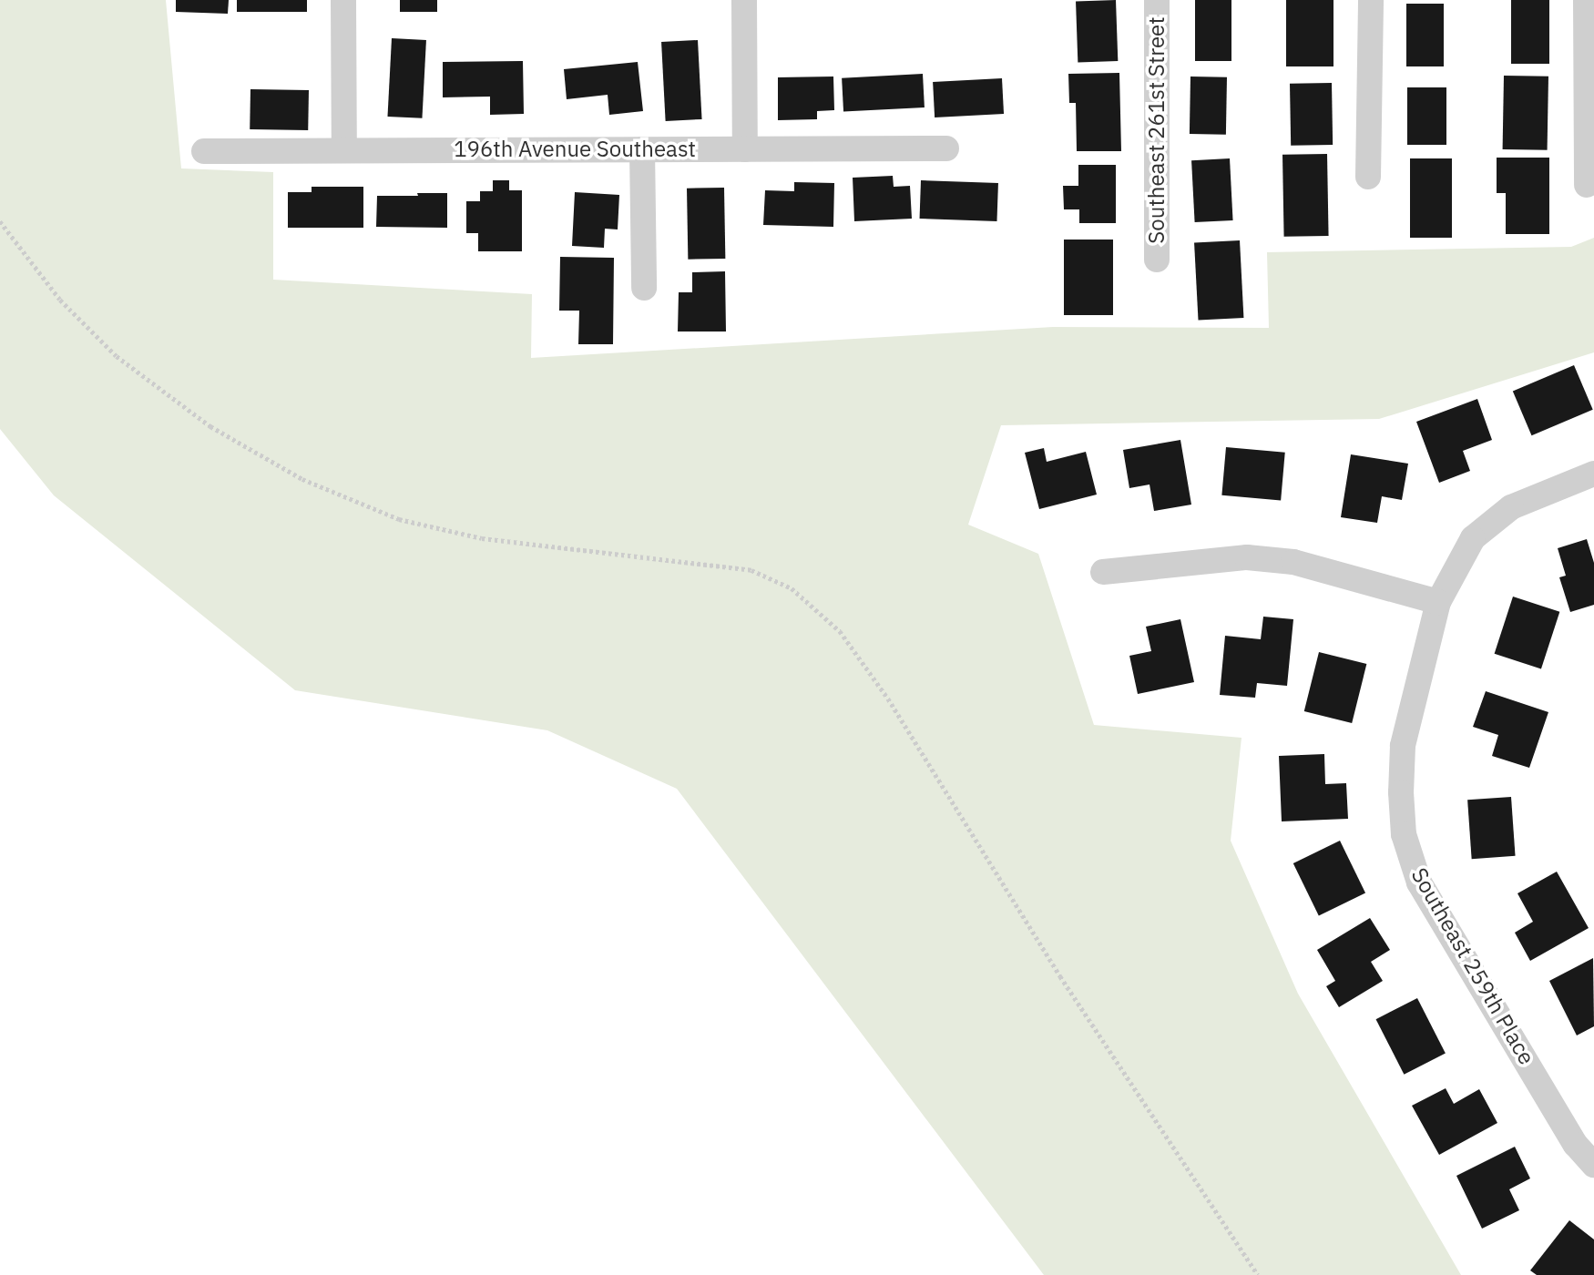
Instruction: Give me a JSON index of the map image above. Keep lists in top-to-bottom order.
{
  "streets": {
    "street": ["Southeast 261st Street", "196th Avenue Southeast", "Southeast 259th Place"]
  }
}
